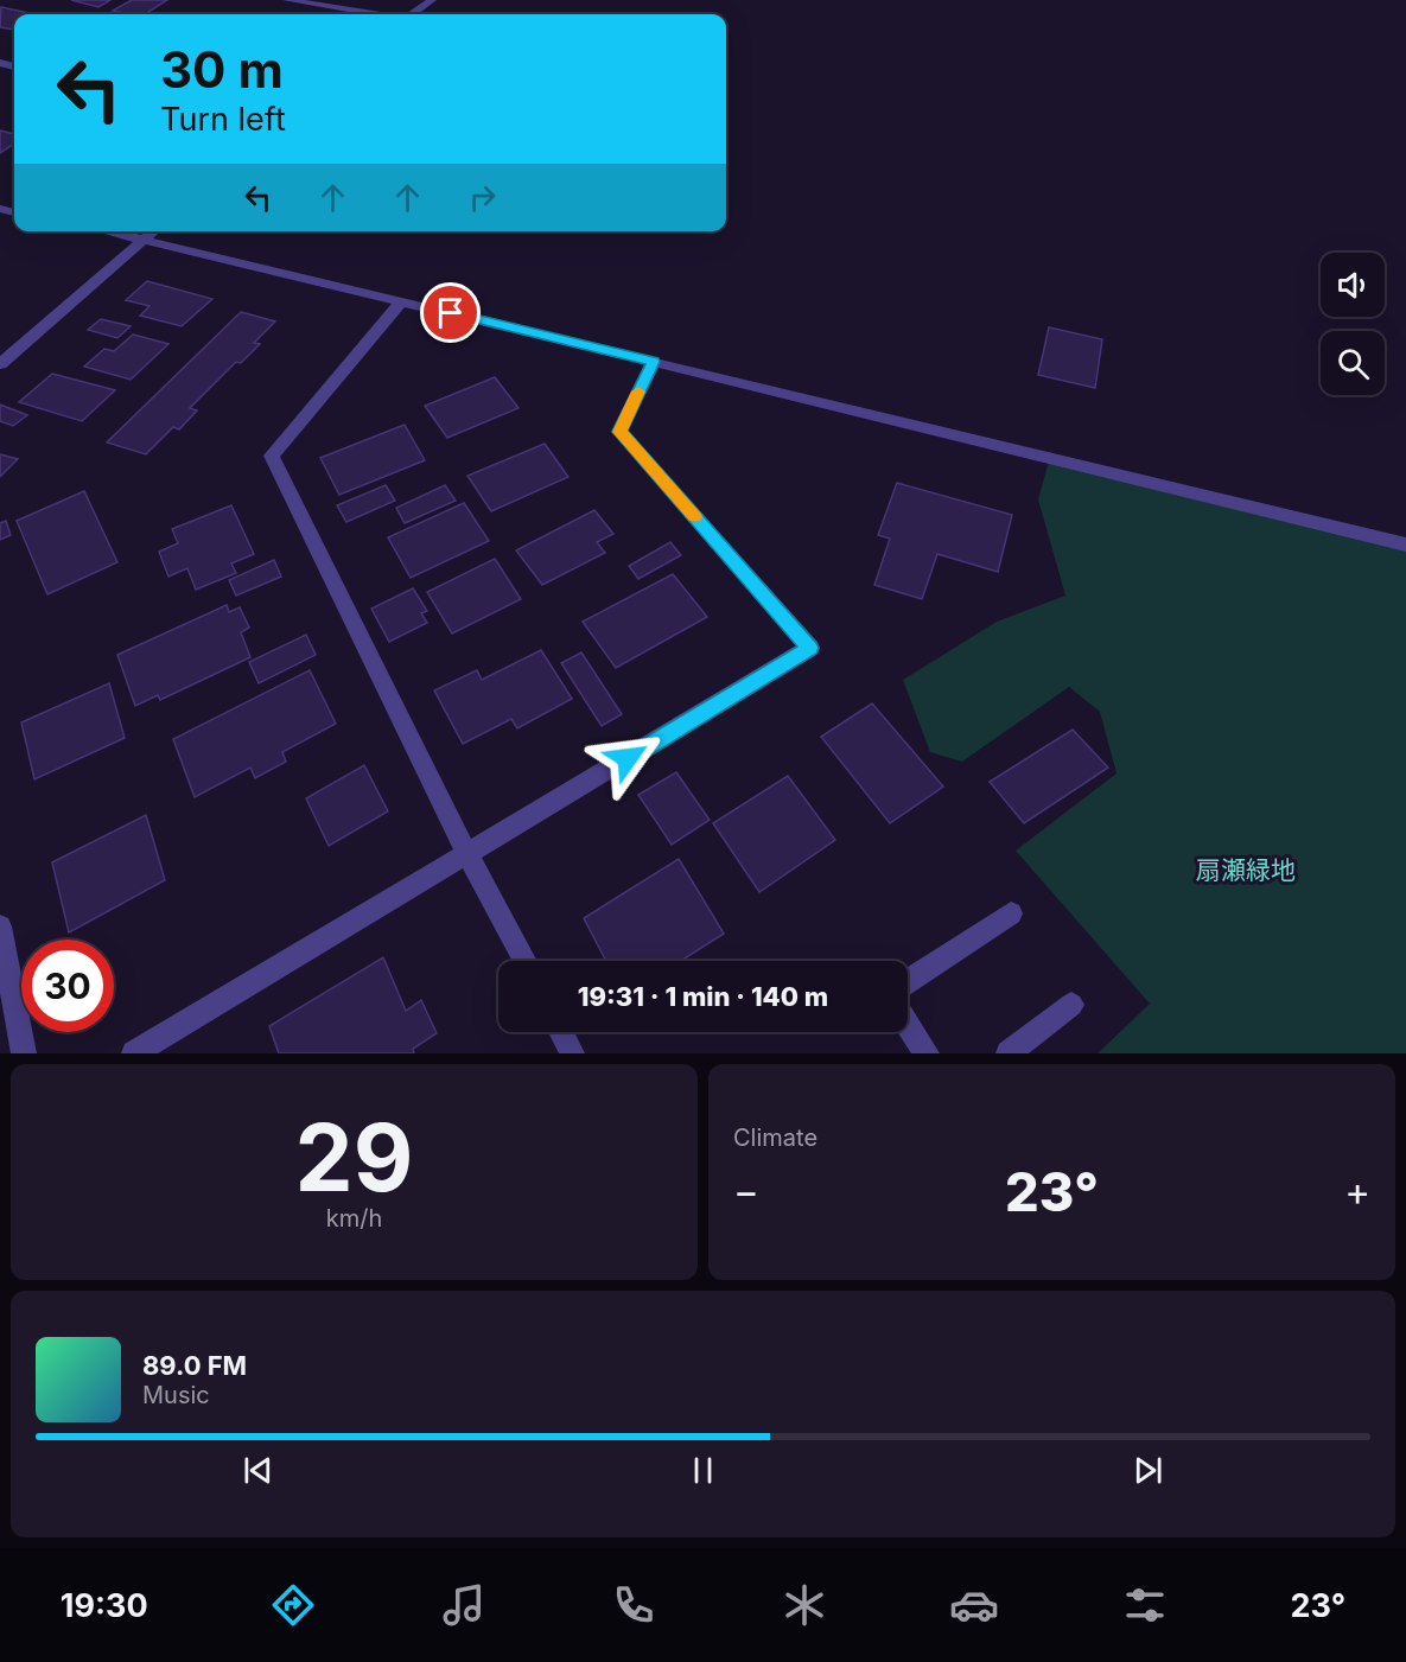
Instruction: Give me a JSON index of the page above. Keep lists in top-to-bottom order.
{
  "parks": ["扇瀬緑地"],
  "page": {
    "turn": ["30 m", "Turn left"],
    "limit": "30",
    "trip": "19:31 · 1 min · 140 m",
    "tile": [
      ["29", "km/h"],
      "Climate"
    ],
    "heat": ["−", "23°", "+"],
    "song": ["89.0 FM", "Music"],
    "tabs": ["19:30", "23°"]
  }
}
